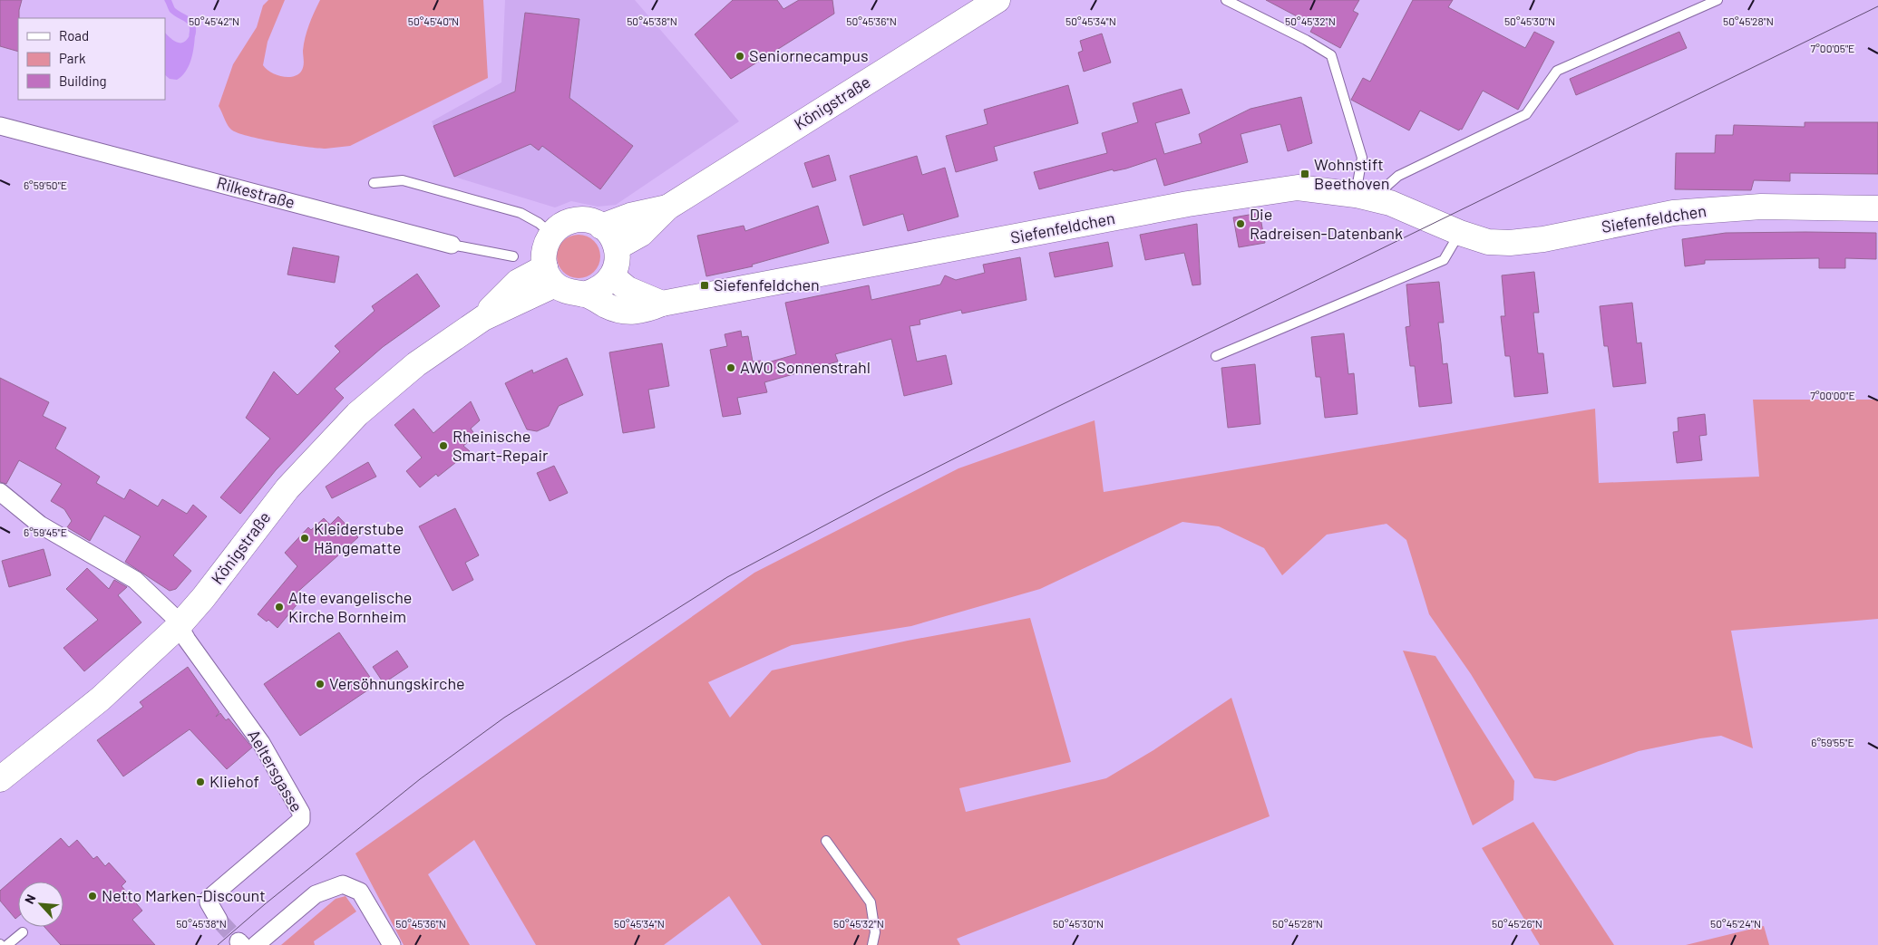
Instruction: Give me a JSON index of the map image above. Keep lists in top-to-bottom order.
{
  "streets": {
    "street": [
      "Königstraße",
      "Rilkestraße",
      "Siefenfeldchen",
      "Aeltersgasse"
    ]
  },
  "crossings": [
    ["Königstraße", "Siefenfeldchen"],
    ["Königstraße", "Aeltersgasse"]
  ],
  "places": {
    "other": [
      "Seniornecampus",
      "Die Radreisen-Datenbank",
      "AWO Sonnenstrahl",
      "Rheinische Smart-Repair",
      "Kleiderstube Hängematte",
      "Alte evangelische Kirche Bornheim",
      "Versöhnungskirche",
      "Kliehof",
      "Netto Marken-Discount"
    ],
    "transit": ["Wohnstift Beethoven", "Siefenfeldchen"]
  },
  "legend": ["Road", "Park", "Building"],
  "north": "top left",
  "coordinates": [
    "50°45'42\"N",
    "50°45'40\"N",
    "50°45'38\"N",
    "50°45'36\"N",
    "50°45'34\"N",
    "50°45'32\"N",
    "50°45'30\"N",
    "50°45'28\"N",
    "7°00'05\"E",
    "6°59'50\"E",
    "7°00'00\"E",
    "6°59'45\"E",
    "6°59'55\"E",
    "50°45'26\"N",
    "50°45'24\"N"
  ]
}
